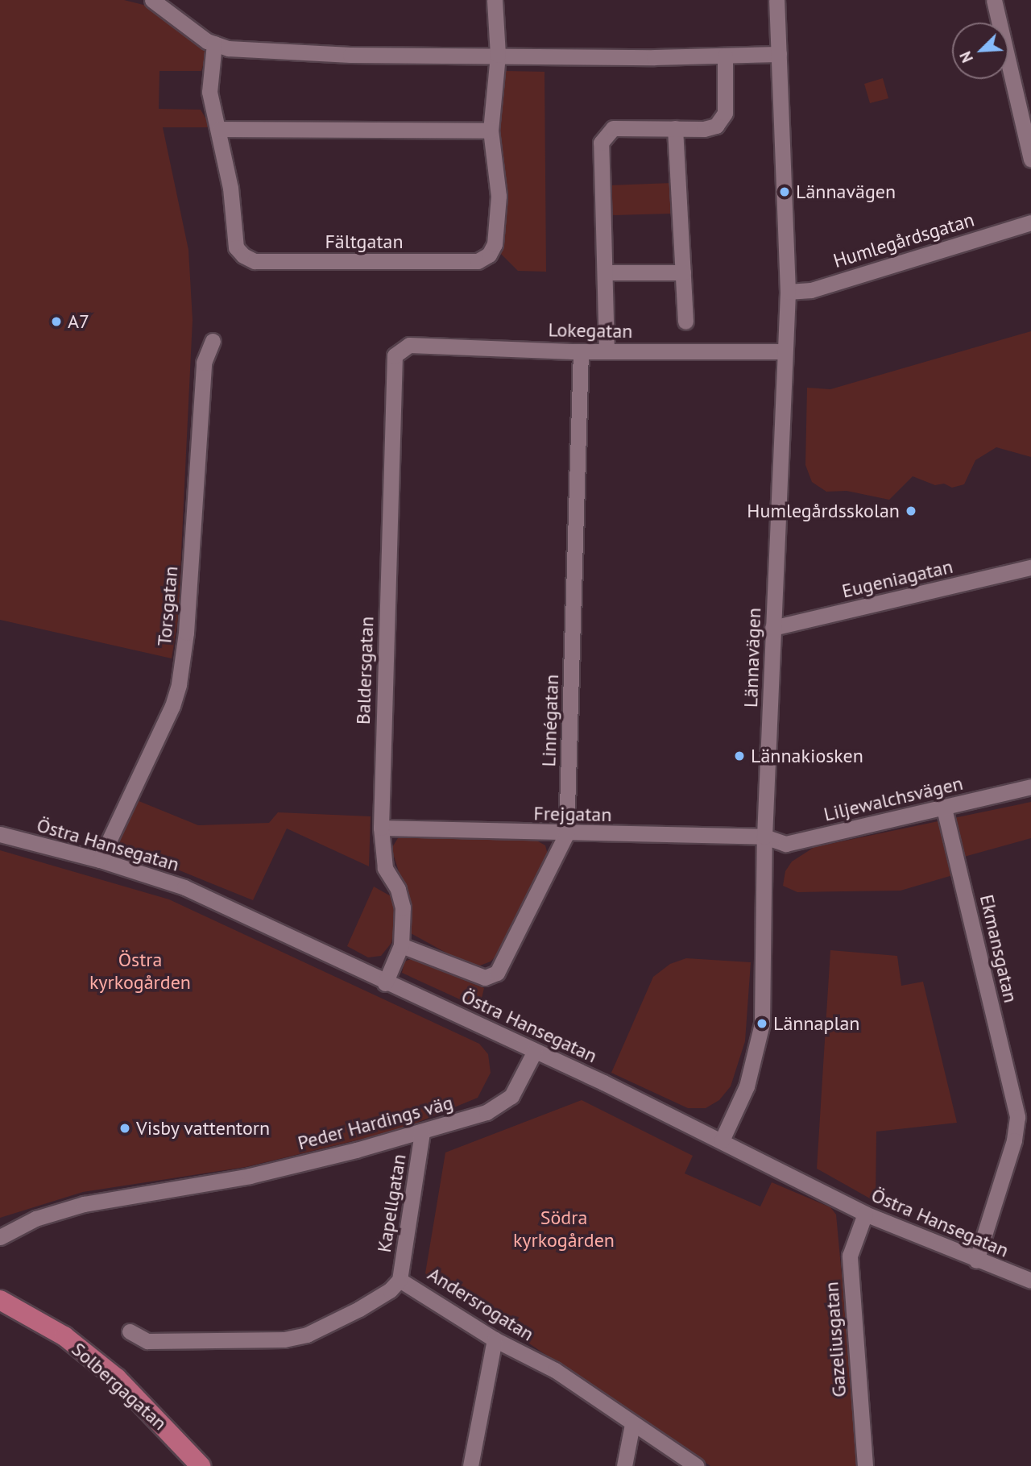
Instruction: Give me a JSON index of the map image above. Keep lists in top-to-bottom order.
{
  "streets": {
    "main road": ["Solbergagatan"],
    "street": [
      "Humlegårdsgatan",
      "Fältgatan",
      "Lokegatan",
      "Eugeniagatan",
      "Torsgatan",
      "Lännavägen",
      "Baldersgatan",
      "Linnégatan",
      "Liljewalchsvägen",
      "Frejgatan",
      "Östra Hansegatan",
      "Ekmansgatan",
      "Peder Hardings väg",
      "Kapellgatan",
      "Andersrogatan",
      "Gazeliusgatan"
    ]
  },
  "crossings": [
    ["Humlegårdsgatan", "Lännavägen"],
    ["Lokegatan", "Lännavägen"],
    ["Lokegatan", "Baldersgatan"],
    ["Lokegatan", "Linnégatan"],
    ["Eugeniagatan", "Lännavägen"],
    ["Torsgatan", "Östra Hansegatan"],
    ["Lännavägen", "Liljewalchsvägen"],
    ["Lännavägen", "Frejgatan"],
    ["Lännavägen", "Östra Hansegatan"],
    ["Baldersgatan", "Linnégatan"],
    ["Baldersgatan", "Frejgatan"],
    ["Baldersgatan", "Östra Hansegatan"],
    ["Linnégatan", "Frejgatan"],
    ["Liljewalchsvägen", "Frejgatan"],
    ["Liljewalchsvägen", "Ekmansgatan"],
    ["Östra Hansegatan", "Ekmansgatan"],
    ["Östra Hansegatan", "Peder Hardings väg"],
    ["Östra Hansegatan", "Gazeliusgatan"],
    ["Peder Hardings väg", "Kapellgatan"],
    ["Kapellgatan", "Andersrogatan"]
  ],
  "parks": ["Östra kyrkogården", "Södra kyrkogården"],
  "places": [
    "Lännavägen",
    "A7",
    "Humlegårdsskolan",
    "Lännakiosken",
    "Lännaplan",
    "Visby vattentorn"
  ],
  "north": "bottom left"
}
